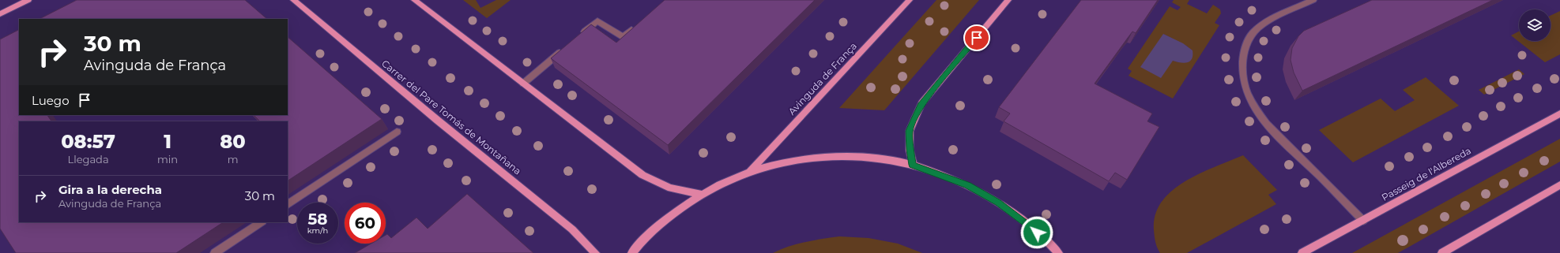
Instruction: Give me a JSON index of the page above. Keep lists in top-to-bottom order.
{
  "streets": {
    "main road": ["Avinguda de França", "Carrer del Pare Tomás de Montañana", "Passeig de l'Albereda"]
  },
  "page": {
    "turn": ["30 m", "Avinguda de França"],
    "then": "Luego",
    "eta": [
      "08:57",
      "Llegada",
      "1",
      "min",
      "80",
      "m"
    ],
    "list": [
      {
        "name": "Gira a la derecha",
        "note": "Avinguda de França",
        "value": "30 m"
      }
    ],
    "speed": "58 km/h",
    "limit": "60"
  }
}
